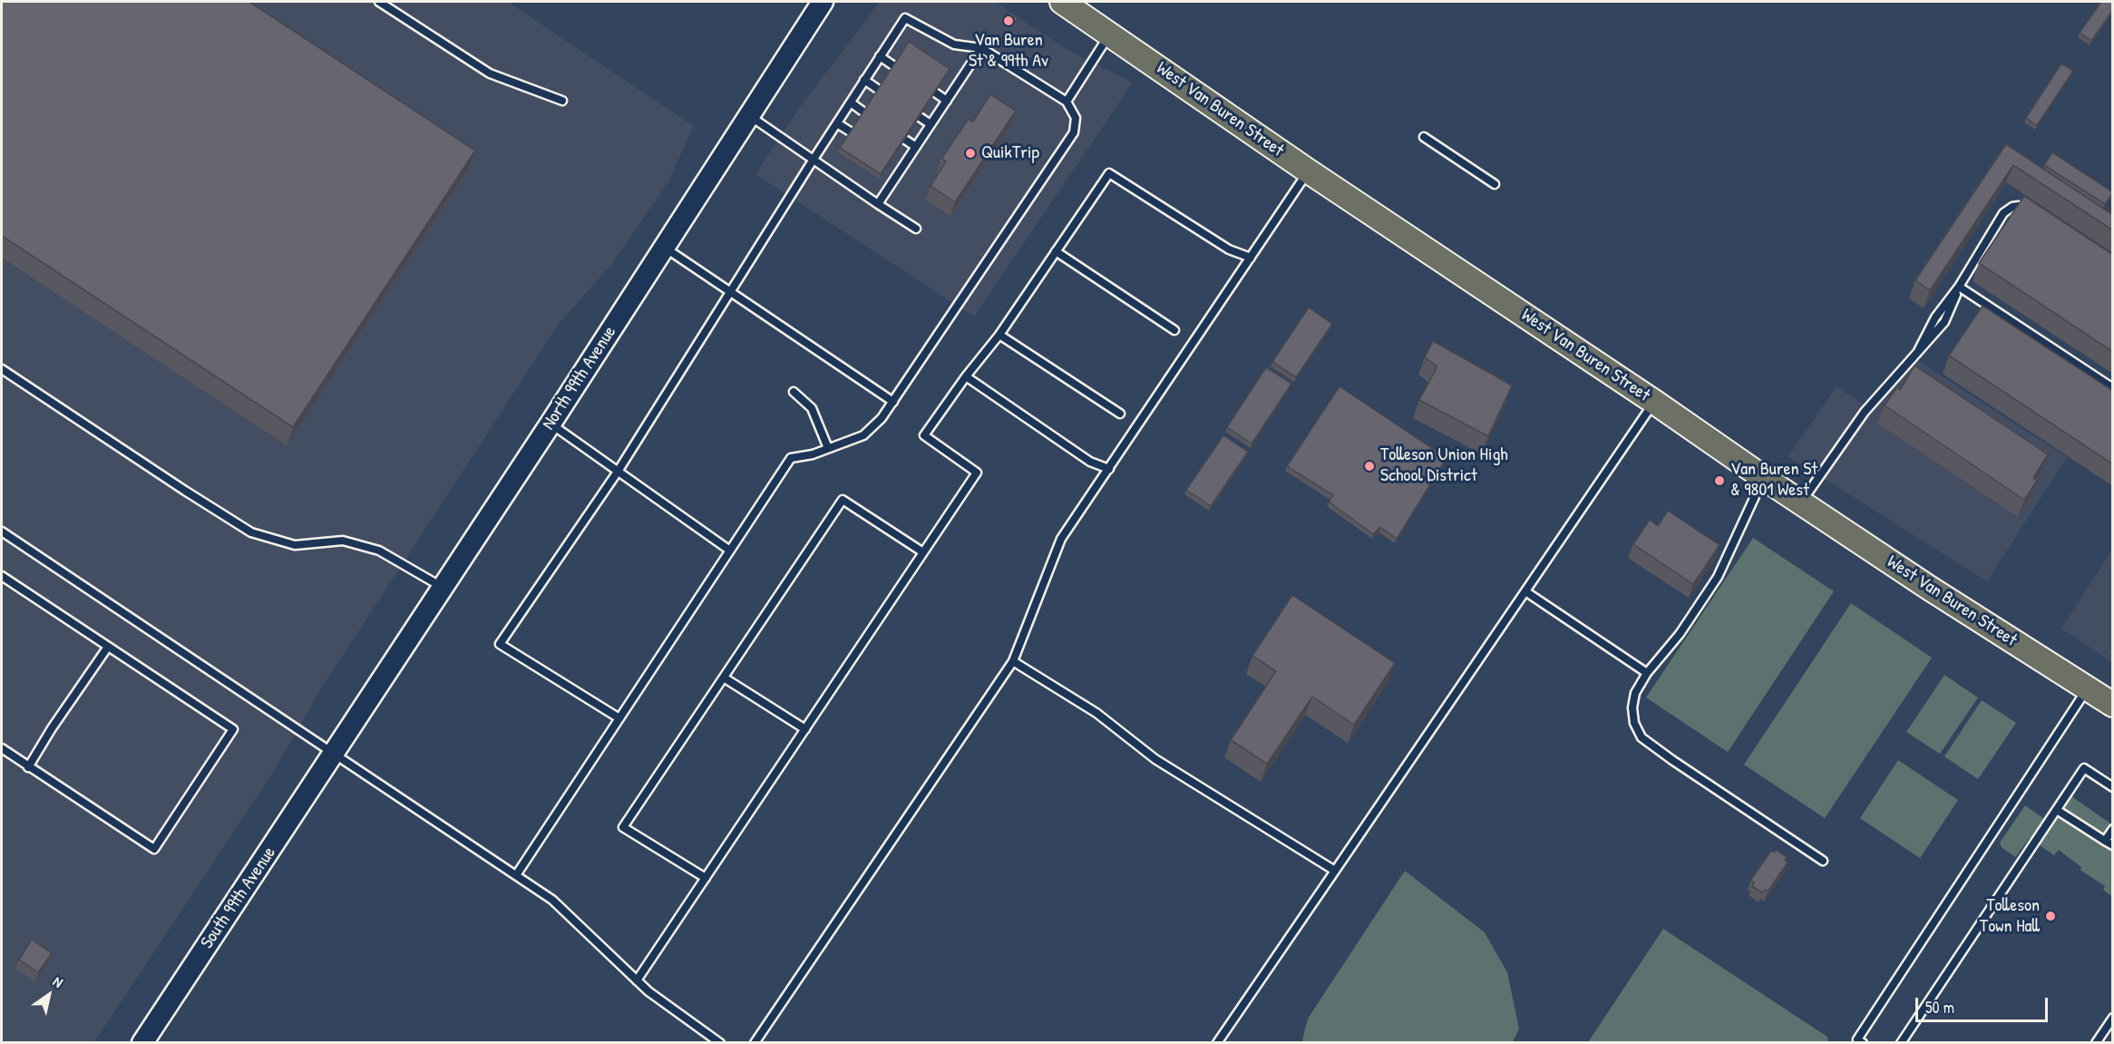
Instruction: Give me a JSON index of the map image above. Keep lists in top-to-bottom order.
{
  "streets": {
    "main road": ["West Van Buren Street", "North 99th Avenue", "South 99th Avenue"]
  },
  "crossings": [
    ["North 99th Avenue", "South 99th Avenue"]
  ],
  "places": [
    "Van Buren St & 99th Av",
    "QuikTrip",
    "Tolleson Union High School District",
    "Van Buren St & 9801 West",
    "Tolleson Town Hall"
  ],
  "scale_bar": "50 m",
  "north": "top right"
}
